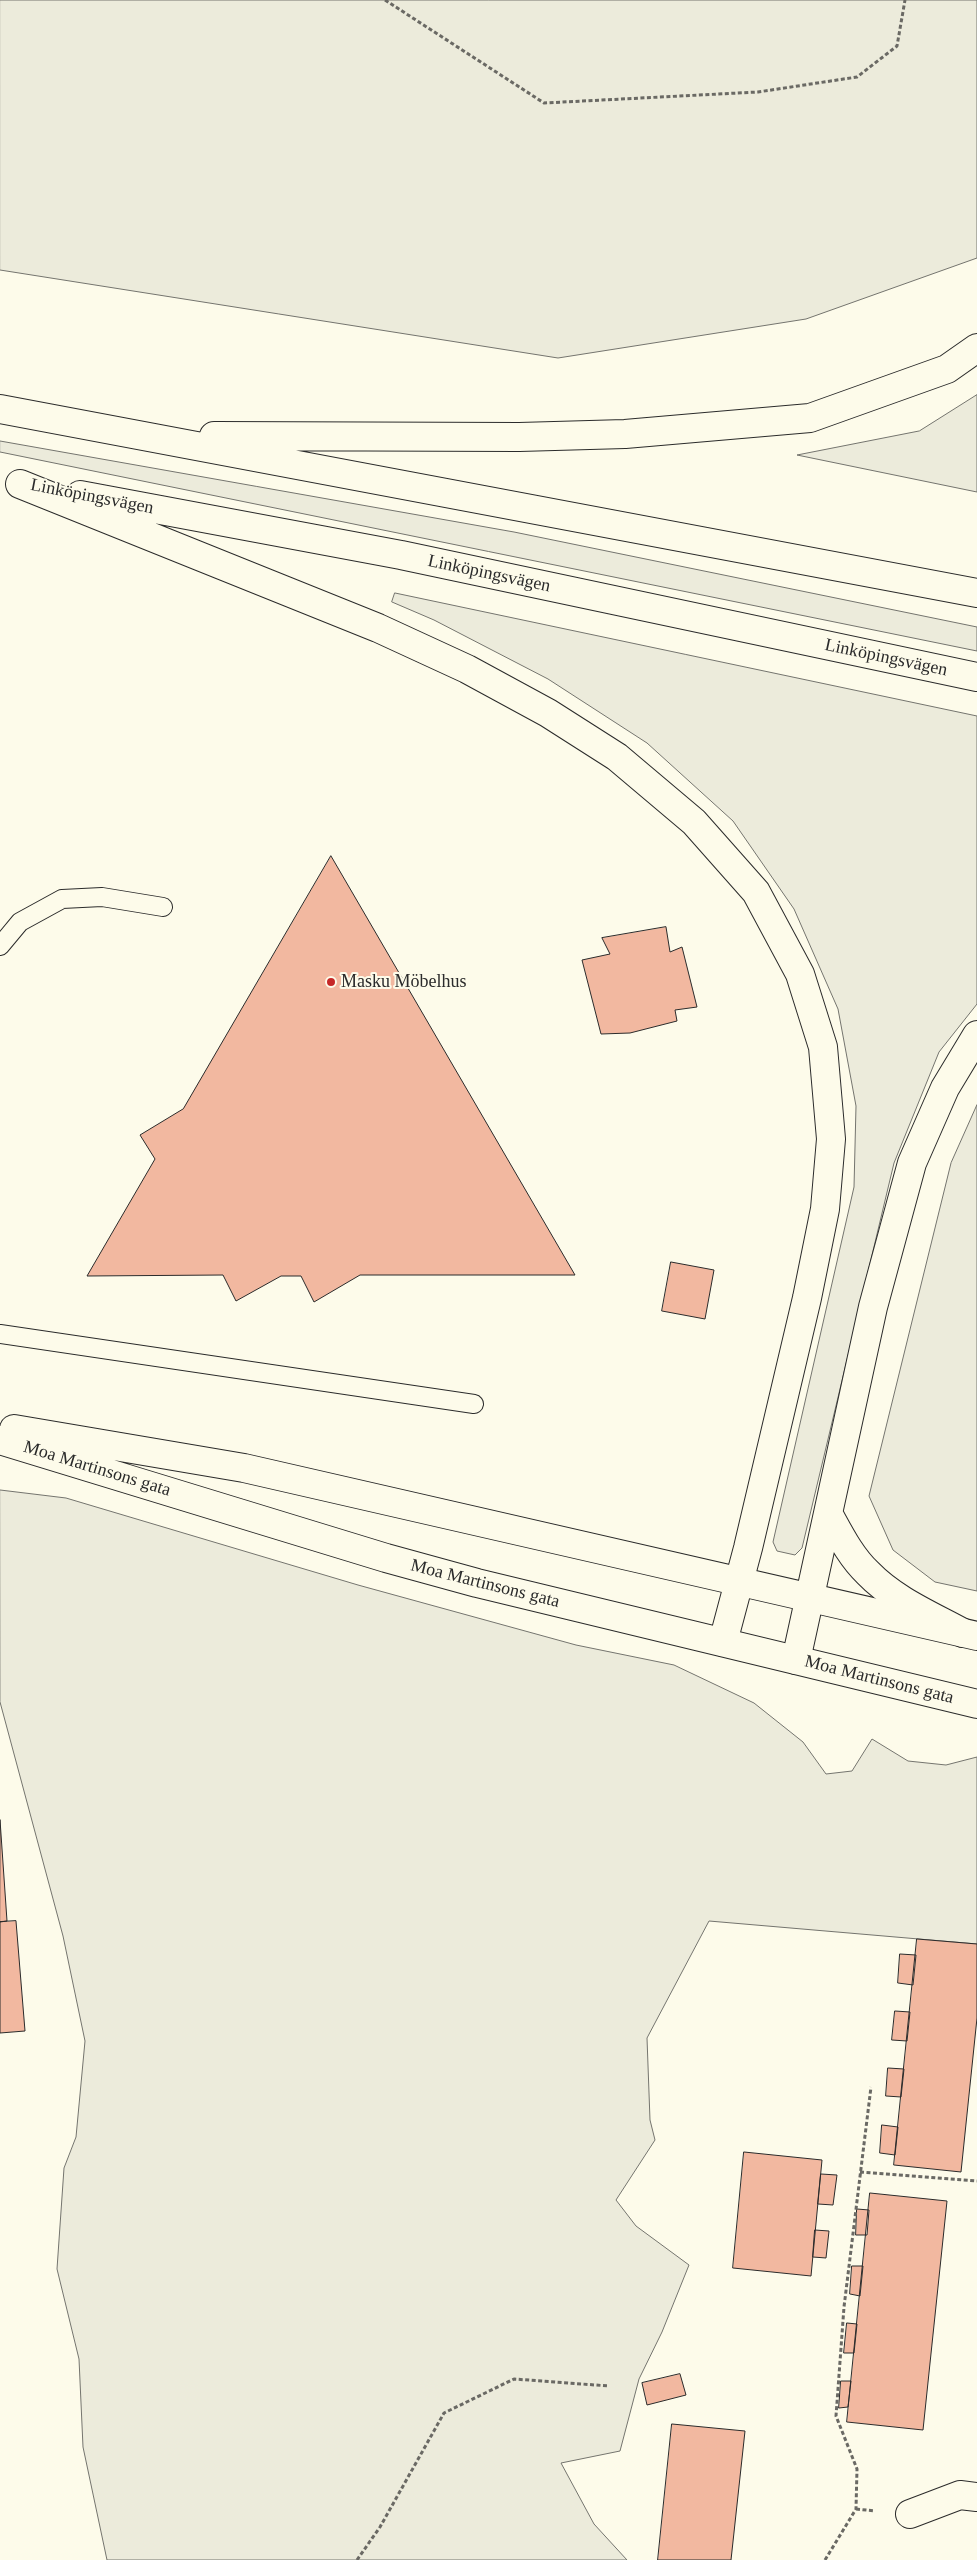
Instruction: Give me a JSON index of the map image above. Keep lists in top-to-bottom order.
{
  "streets": {
    "main road": ["Linköpingsvägen", "Moa Martinsons gata"]
  },
  "places": ["Masku Möbelhus"]
}
